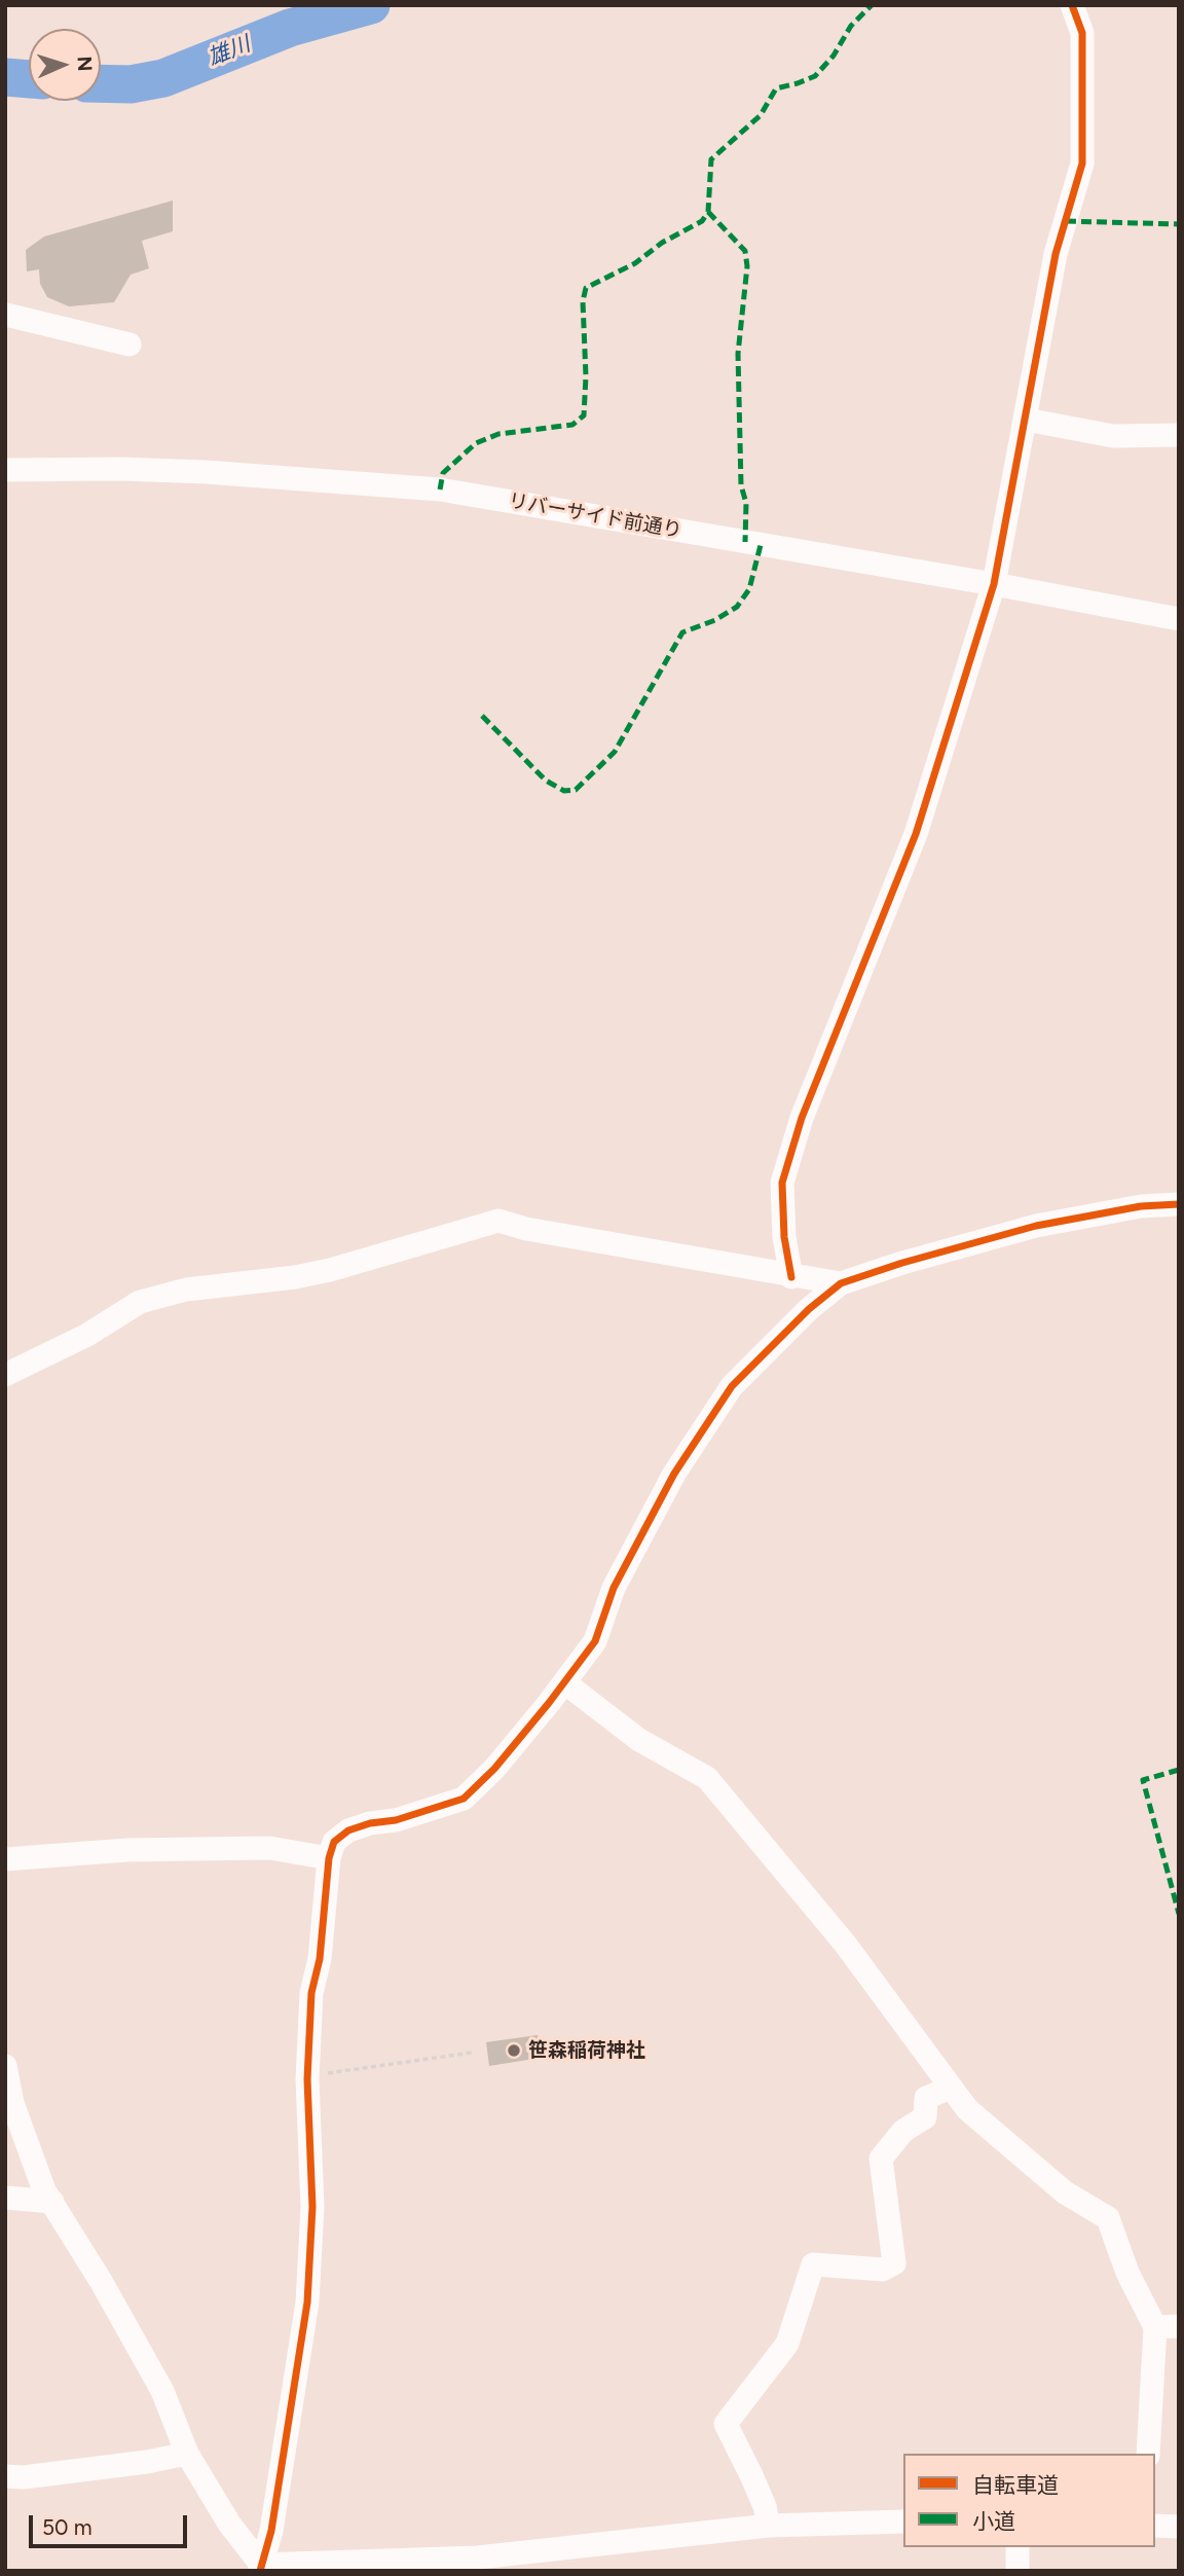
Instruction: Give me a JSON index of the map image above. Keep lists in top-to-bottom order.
{
  "streets": {
    "street": ["リバーサイド前通り"]
  },
  "water": ["雄川"],
  "places": ["笹森稲荷神社"],
  "legend": ["自転車道", "小道"],
  "scale_bar": "50 m",
  "north": "right"
}
